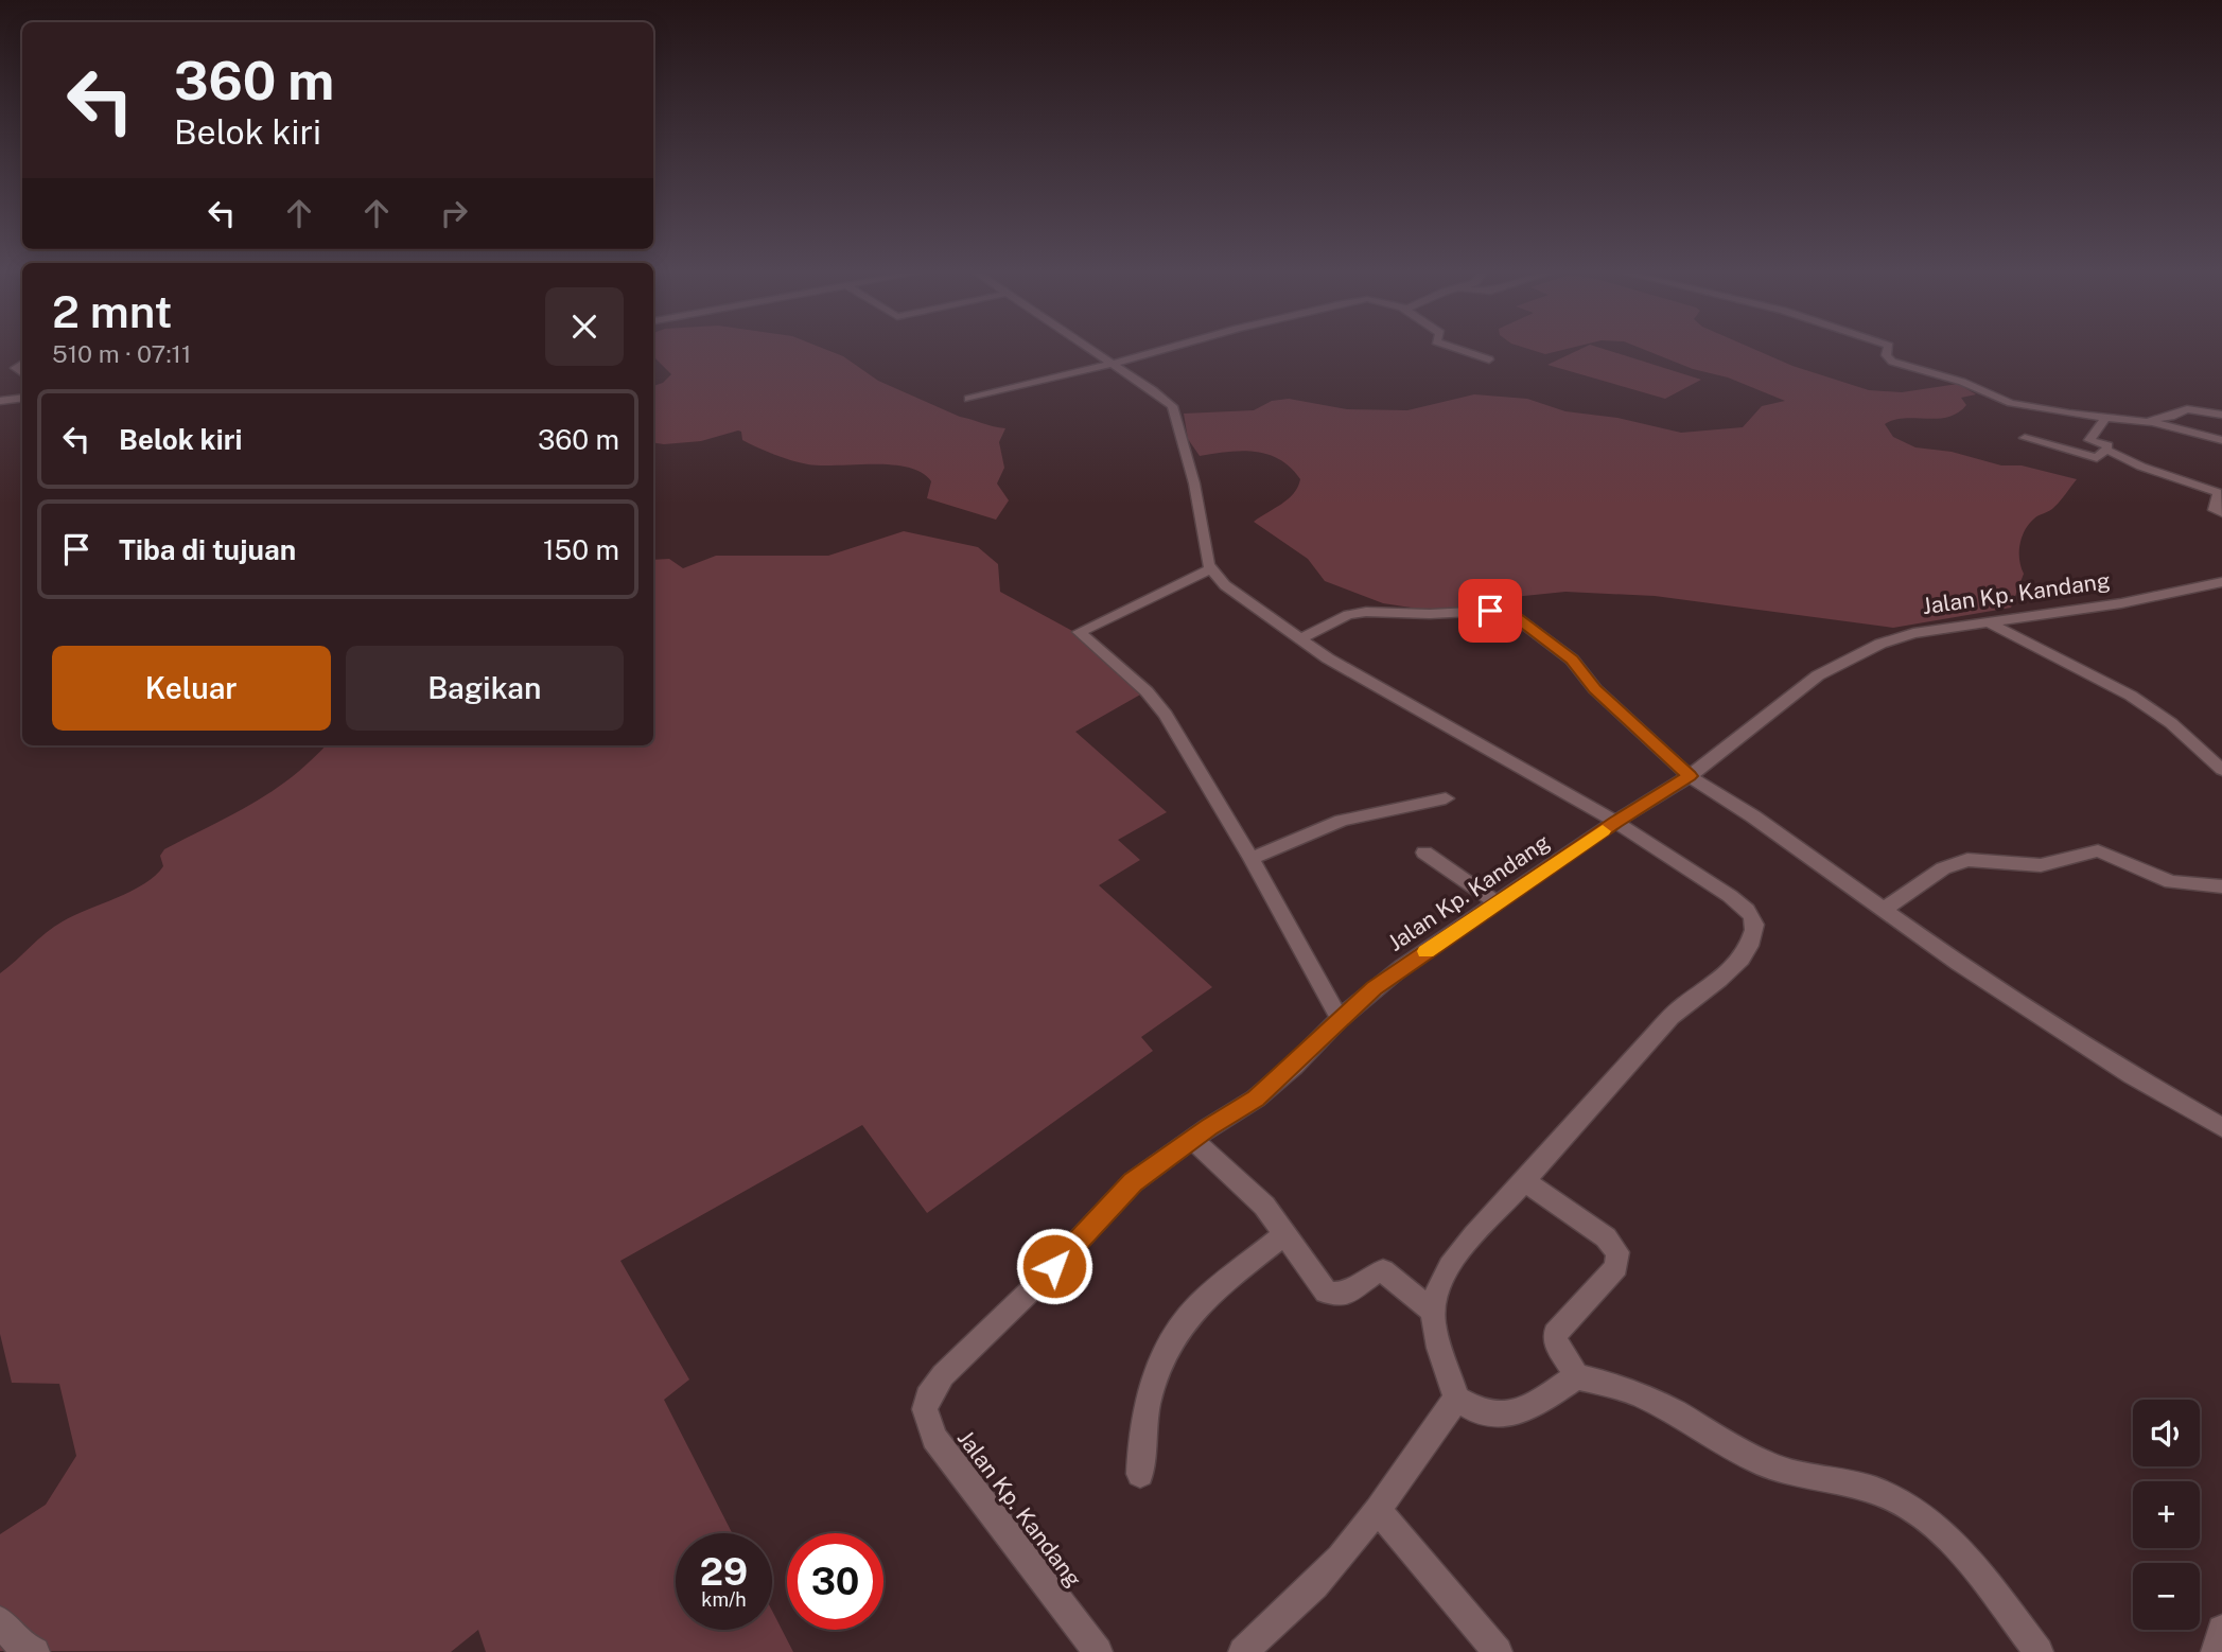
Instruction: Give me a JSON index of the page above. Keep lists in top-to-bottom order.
{
  "streets": {
    "street": ["Jalan Kp. Kandang"]
  },
  "page": {
    "turn": ["360 m", "Belok kiri"],
    "heading": ["2 mnt", "510 m · 07:11"],
    "list": [
      {
        "name": "Belok kiri",
        "value": "360 m"
      },
      {
        "name": "Tiba di tujuan",
        "value": "150 m"
      }
    ],
    "buttons": ["Keluar", "Bagikan"],
    "map_buttons": ["+", "−"],
    "speed": "29 km/h",
    "limit": "30"
  }
}
